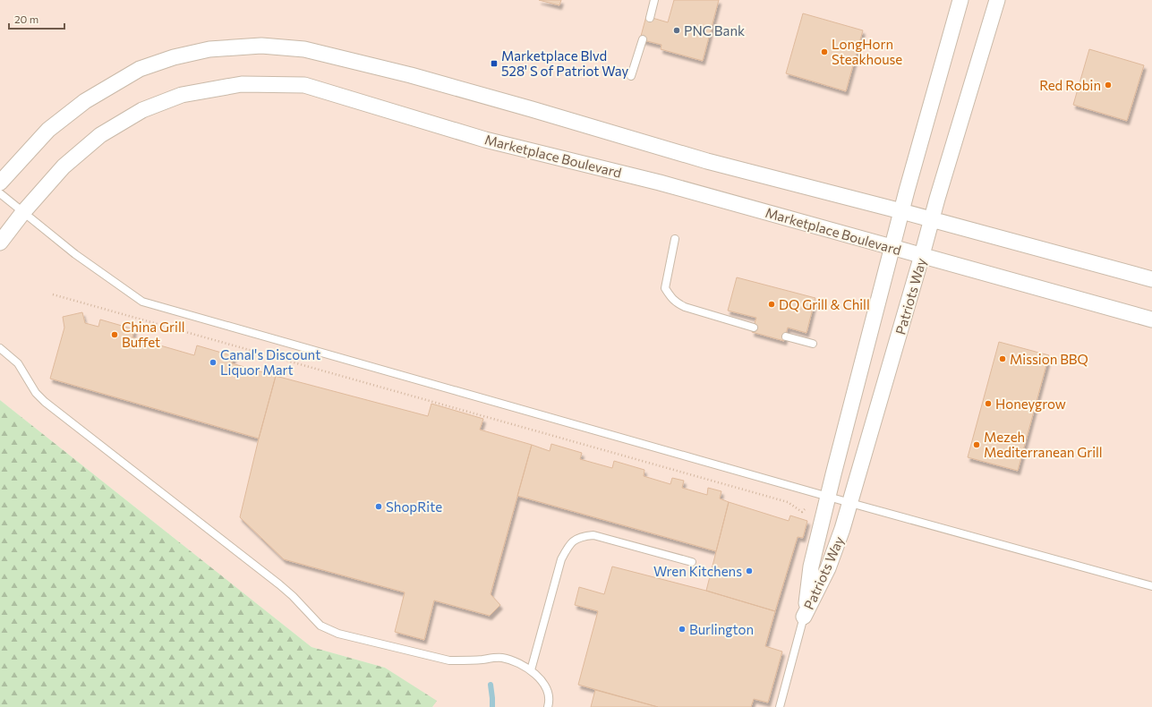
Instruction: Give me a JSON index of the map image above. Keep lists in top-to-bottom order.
{
  "streets": {
    "street": ["Marketplace Boulevard", "Patriots Way"]
  },
  "crossings": [
    ["Marketplace Boulevard", "Patriots Way"]
  ],
  "places": {
    "other": [
      "PNC Bank",
      "LongHorn Steakhouse",
      "Red Robin",
      "DQ Grill & Chill",
      "China Grill Buffet",
      "Mission BBQ",
      "Canal's Discount Liquor Mart",
      "Honeygrow",
      "Mezeh Mediterranean Grill",
      "ShopRite",
      "Wren Kitchens",
      "Burlington"
    ],
    "transit": ["Marketplace Blvd 528' S of Patriot Way"]
  },
  "scale_bar": "20 m"
}
